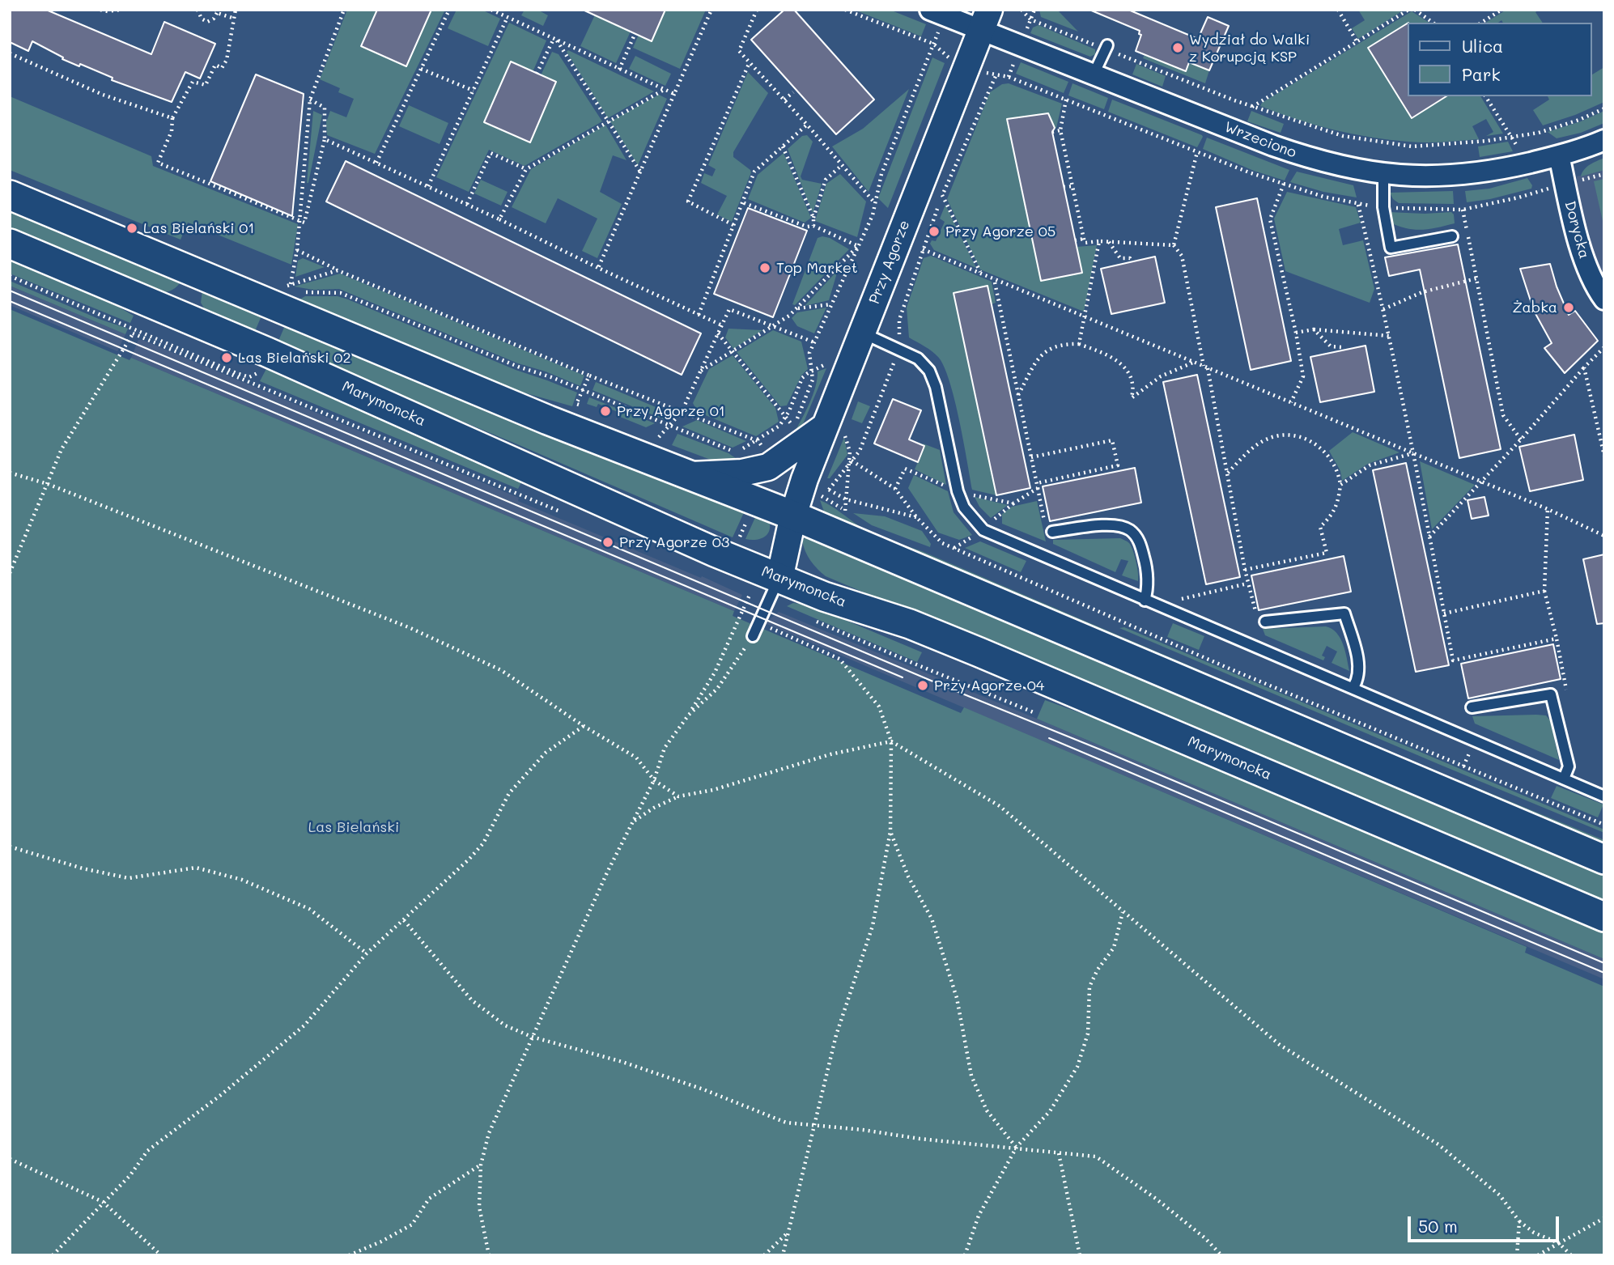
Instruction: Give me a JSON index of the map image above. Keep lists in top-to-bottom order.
{
  "streets": {
    "main road": ["Marymoncka"],
    "street": ["Wrzeciono", "Dorycka", "Przy Agorze"]
  },
  "crossings": [
    ["Wrzeciono", "Dorycka"],
    ["Wrzeciono", "Przy Agorze"],
    ["Przy Agorze", "Marymoncka"]
  ],
  "parks": ["Las Bielański"],
  "places": [
    "Wydział do Walki z Korupcją KSP",
    "Las Bielański 01",
    "Przy Agorze 05",
    "Top Market",
    "Żabka",
    "Las Bielański 02",
    "Przy Agorze 01",
    "Przy Agorze 03",
    "Przy Agorze 04"
  ],
  "legend": ["Ulica", "Park"],
  "scale_bar": "50 m"
}
